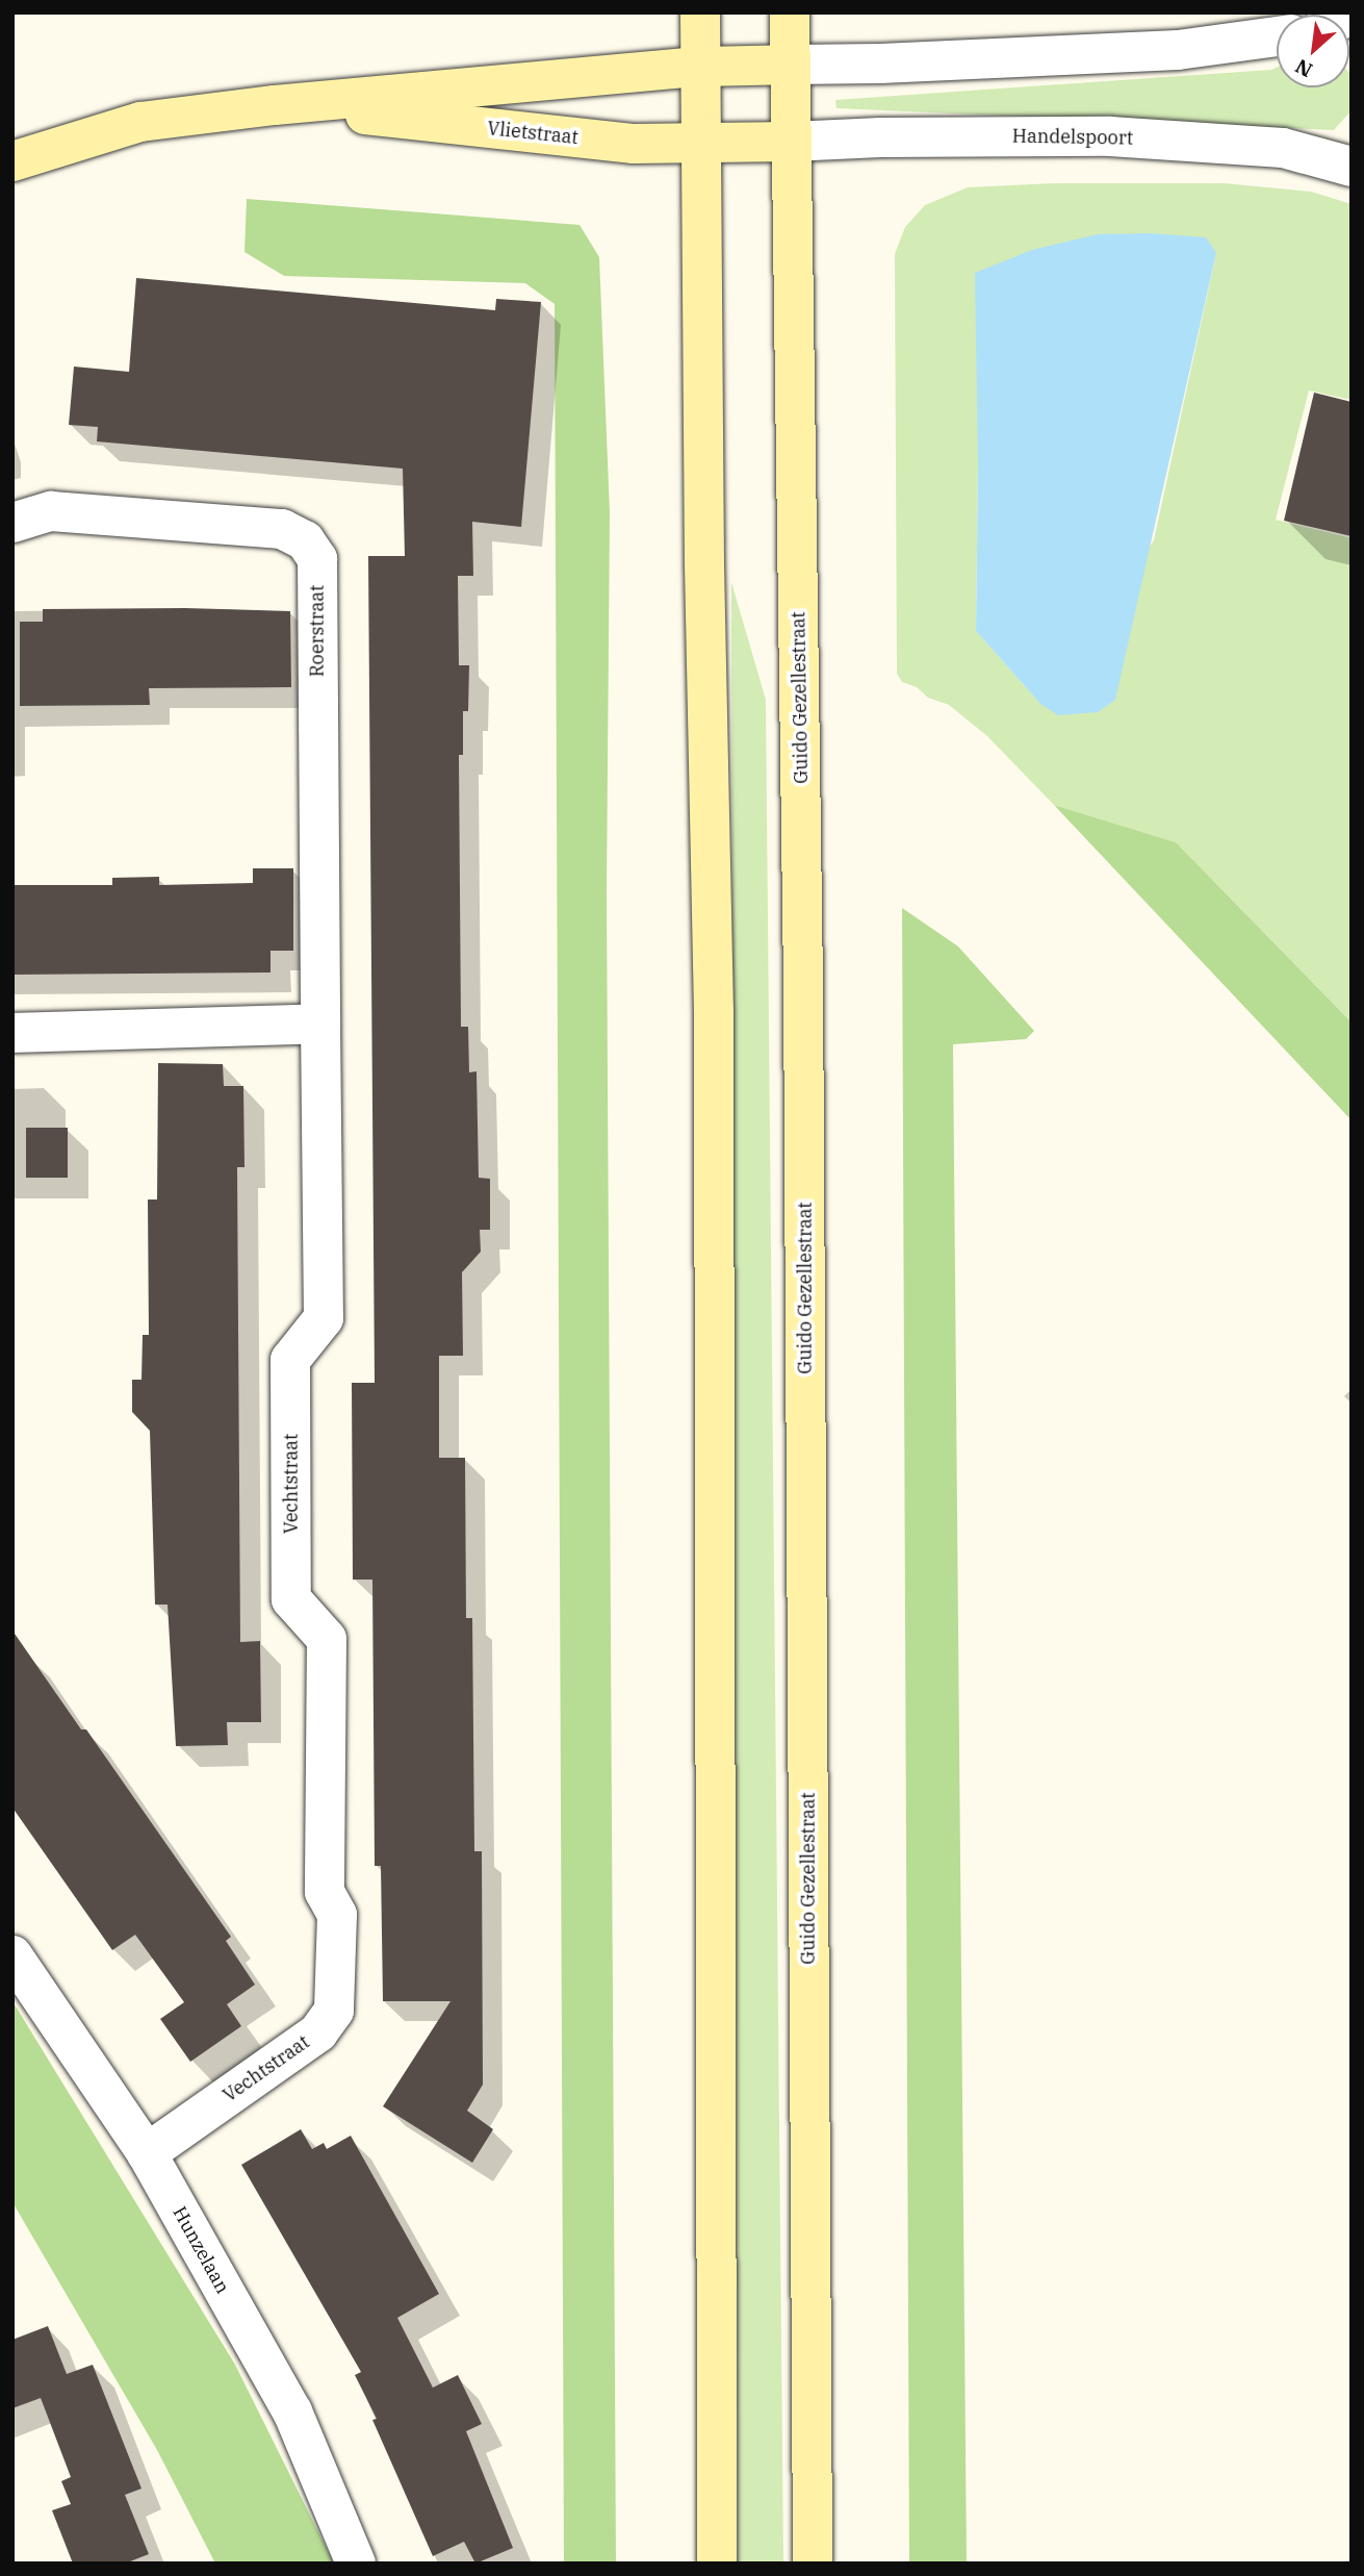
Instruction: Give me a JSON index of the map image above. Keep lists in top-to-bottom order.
{
  "streets": {
    "main road": ["Vlietstraat", "Guido Gezellestraat"],
    "street": [
      "Handelspoort",
      "Roerstraat",
      "Vechtstraat",
      "Hunzelaan"
    ]
  },
  "crossings": [
    ["Vlietstraat", "Handelspoort"],
    ["Vlietstraat", "Guido Gezellestraat"],
    ["Handelspoort", "Guido Gezellestraat"],
    ["Roerstraat", "Vechtstraat"],
    ["Vechtstraat", "Hunzelaan"]
  ],
  "north": "bottom left"
}
